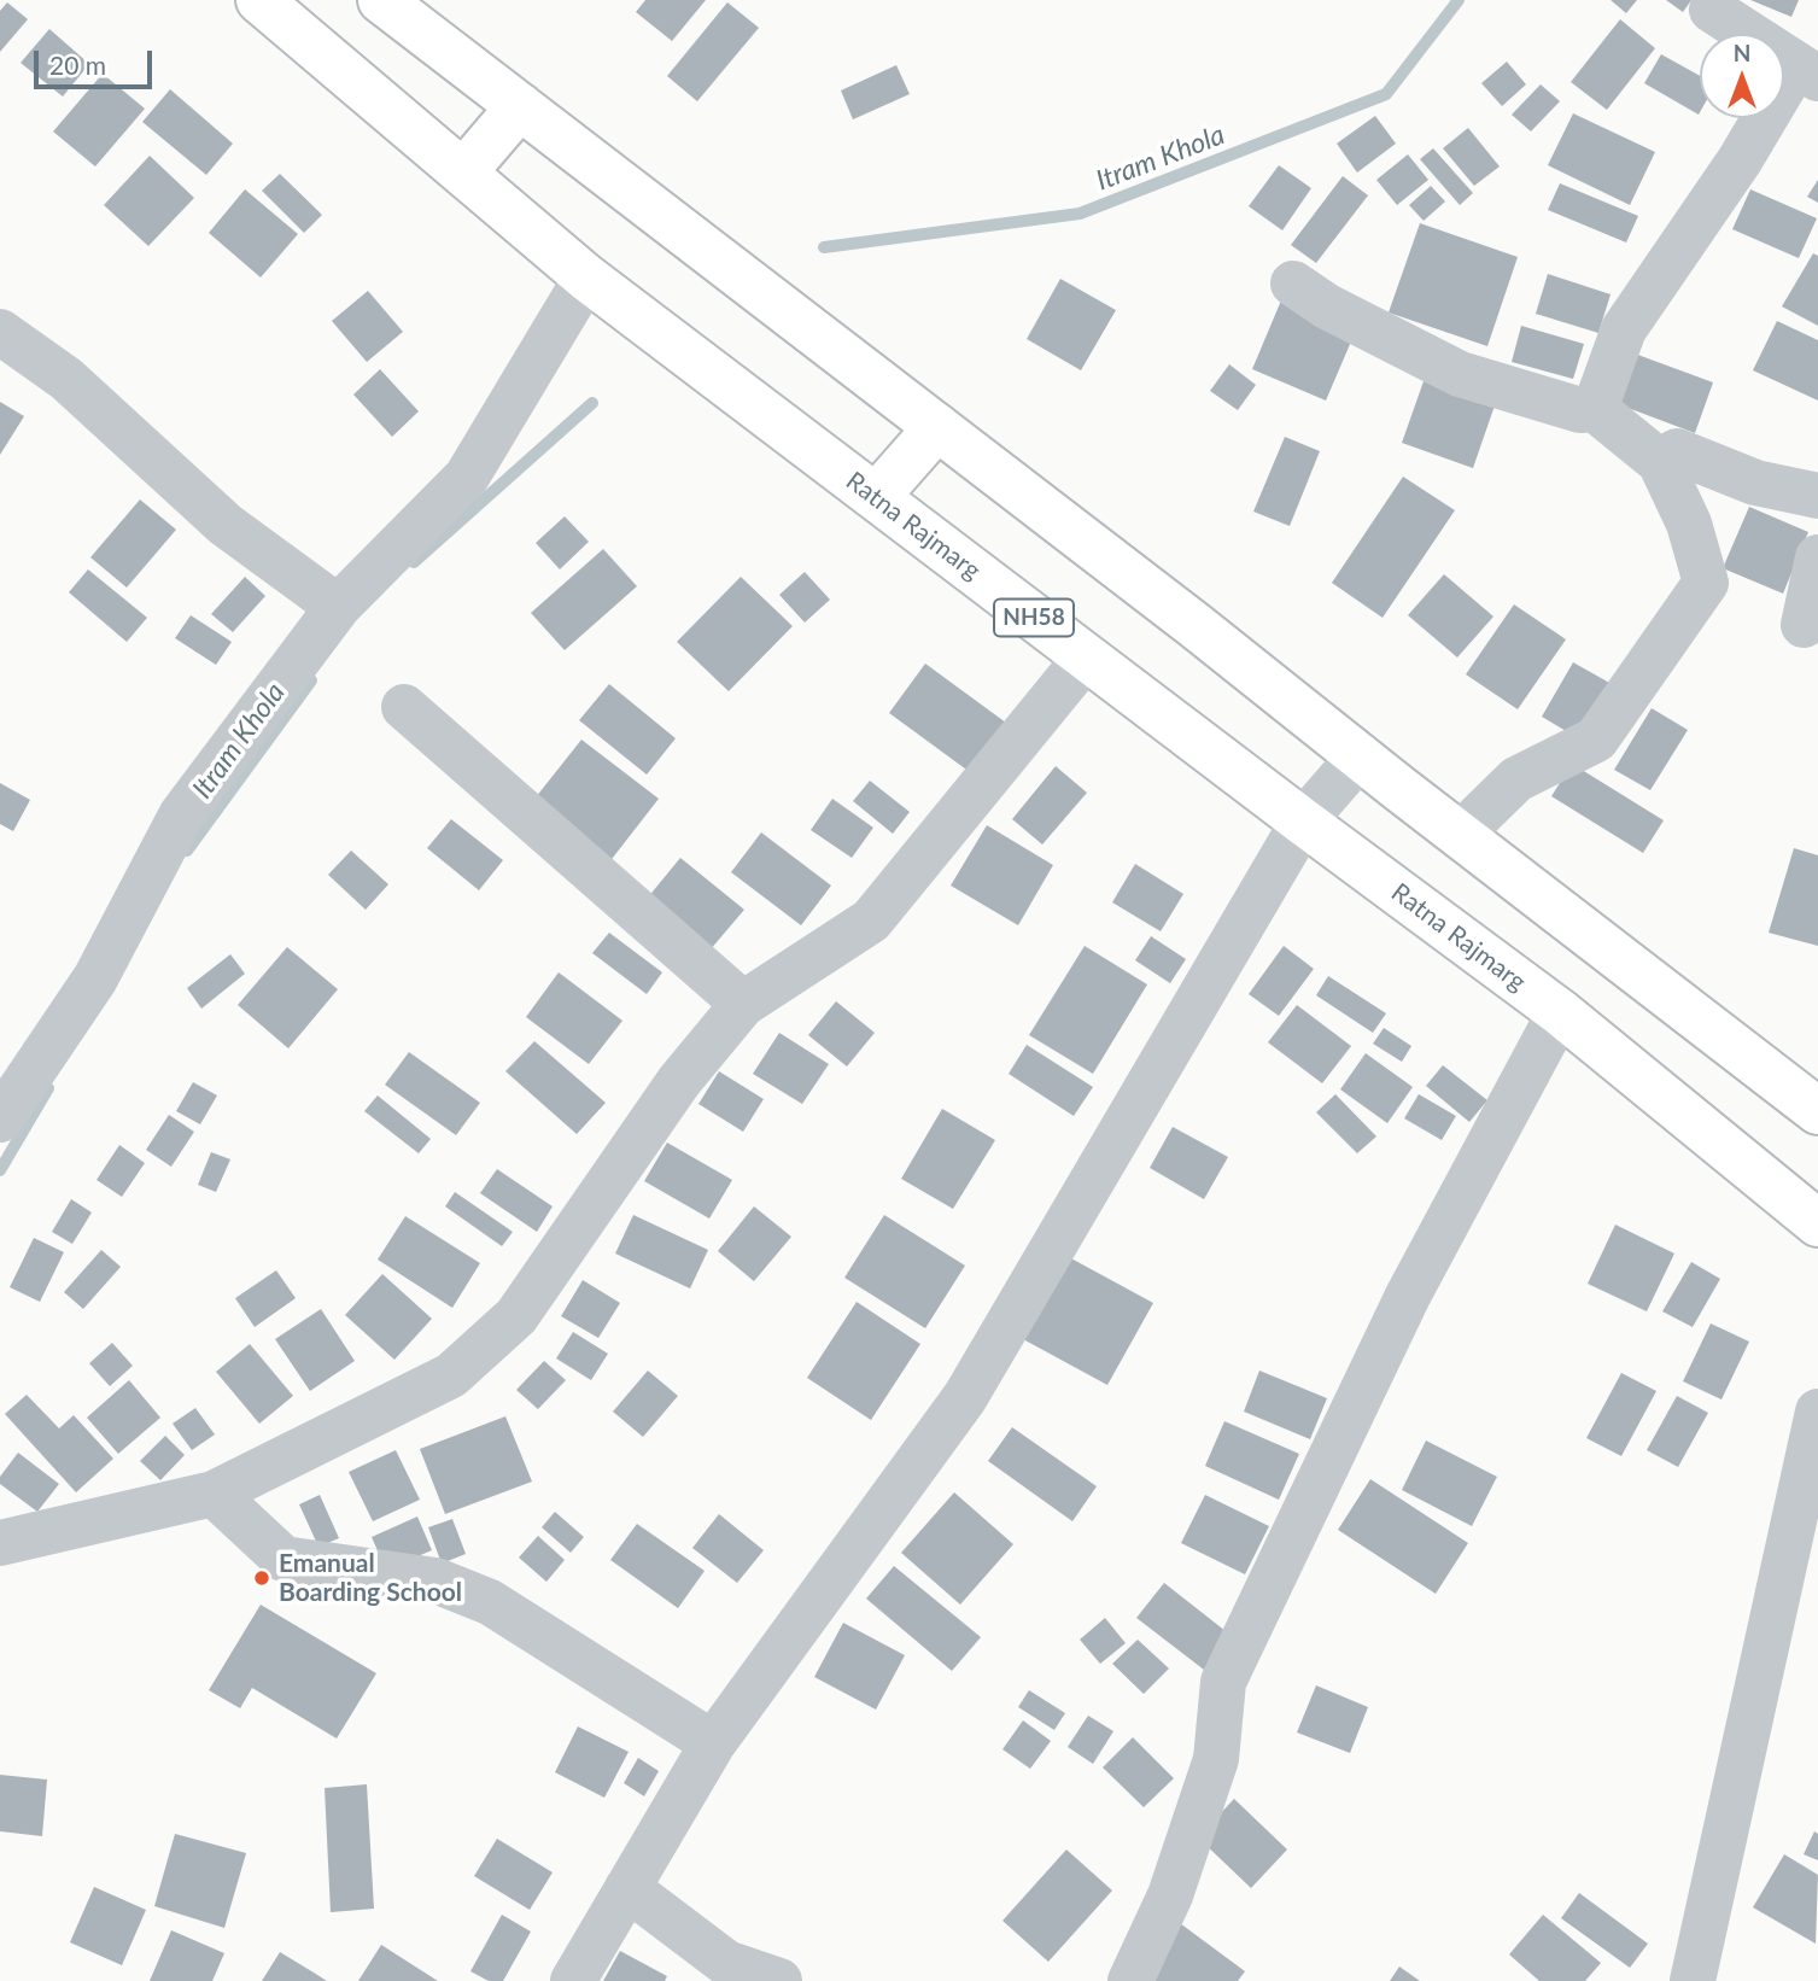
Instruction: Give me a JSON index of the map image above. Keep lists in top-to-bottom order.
{
  "streets": {
    "main road": ["Ratna Rajmarg", "NH58"]
  },
  "water": ["Itram Khola"],
  "places": ["Emanual Boarding School"],
  "scale_bar": "20 m",
  "north": "top"
}
